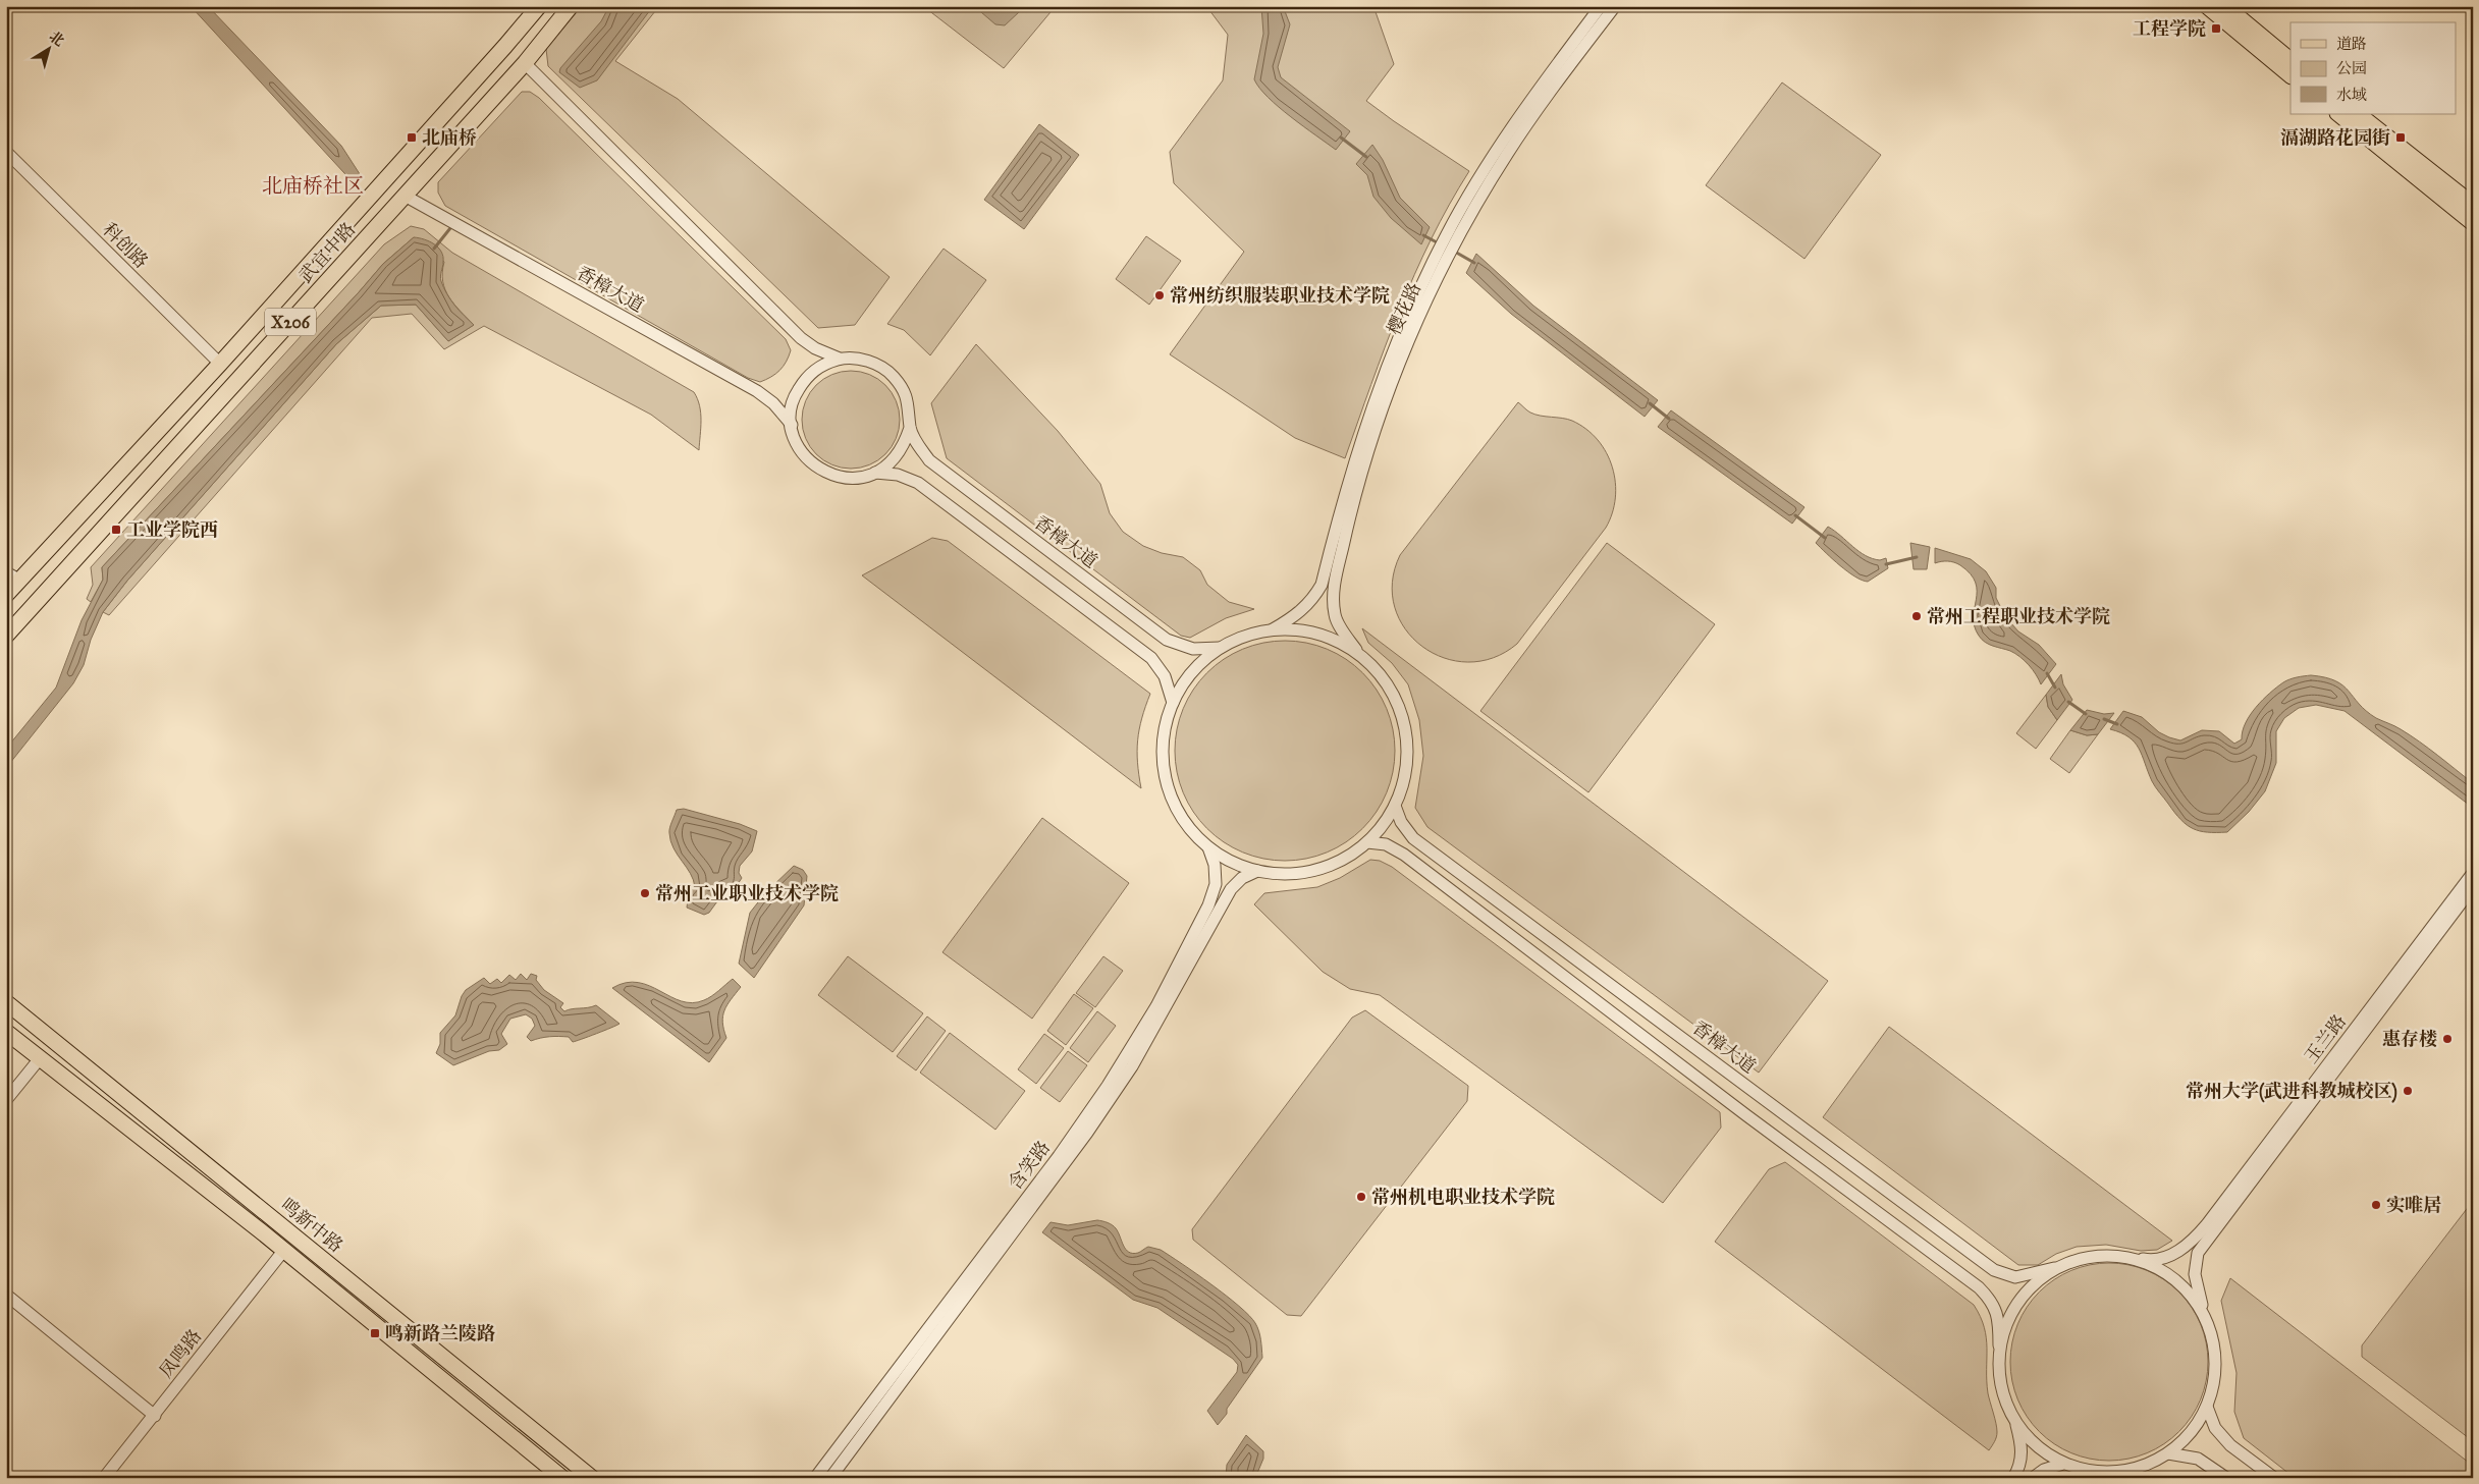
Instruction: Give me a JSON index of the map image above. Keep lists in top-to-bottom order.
{
  "streets": {
    "main road": ["武宜中路", "X206", "鸣新中路"],
    "street": [
      "科创路",
      "香樟大道",
      "樱花路",
      "玉兰路",
      "含笑路",
      "凤鸣路"
    ]
  },
  "crossings": [
    ["科创路", "武宜中路"],
    ["武宜中路", "香樟大道"],
    ["鸣新中路", "凤鸣路"]
  ],
  "districts": ["北庙桥社区"],
  "places": {
    "transit": [
      "工程学院",
      "北庙桥",
      "滆湖路花园街",
      "工业学院西",
      "鸣新路兰陵路"
    ],
    "other": [
      "常州纺织服装职业技术学院",
      "常州工程职业技术学院",
      "常州工业职业技术学院",
      "惠存楼",
      "常州大学(武进科教城校区)",
      "常州机电职业技术学院",
      "实唯居"
    ]
  },
  "legend": ["道路", "公园", "水域"],
  "north": "top right"
}
